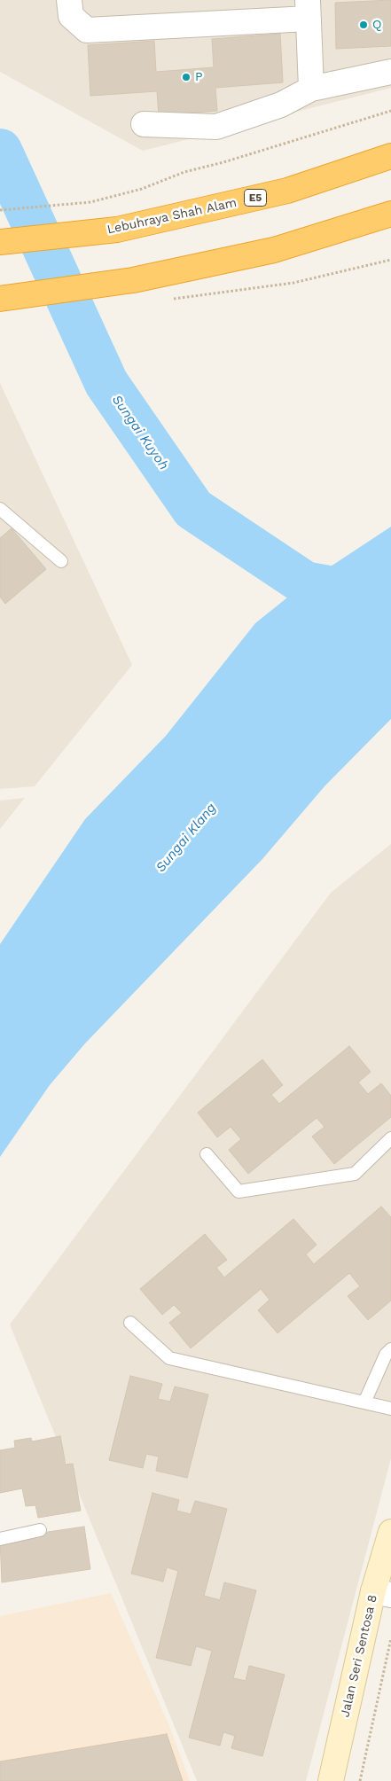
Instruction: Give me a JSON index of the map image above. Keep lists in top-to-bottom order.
{
  "streets": {
    "highway": ["E5", "Lebuhraya Shah Alam"],
    "main road": ["Jalan Seri Sentosa 8"]
  },
  "water": ["Sungai Kuyoh", "Sungai Klang"],
  "places": ["Q", "P"]
}
